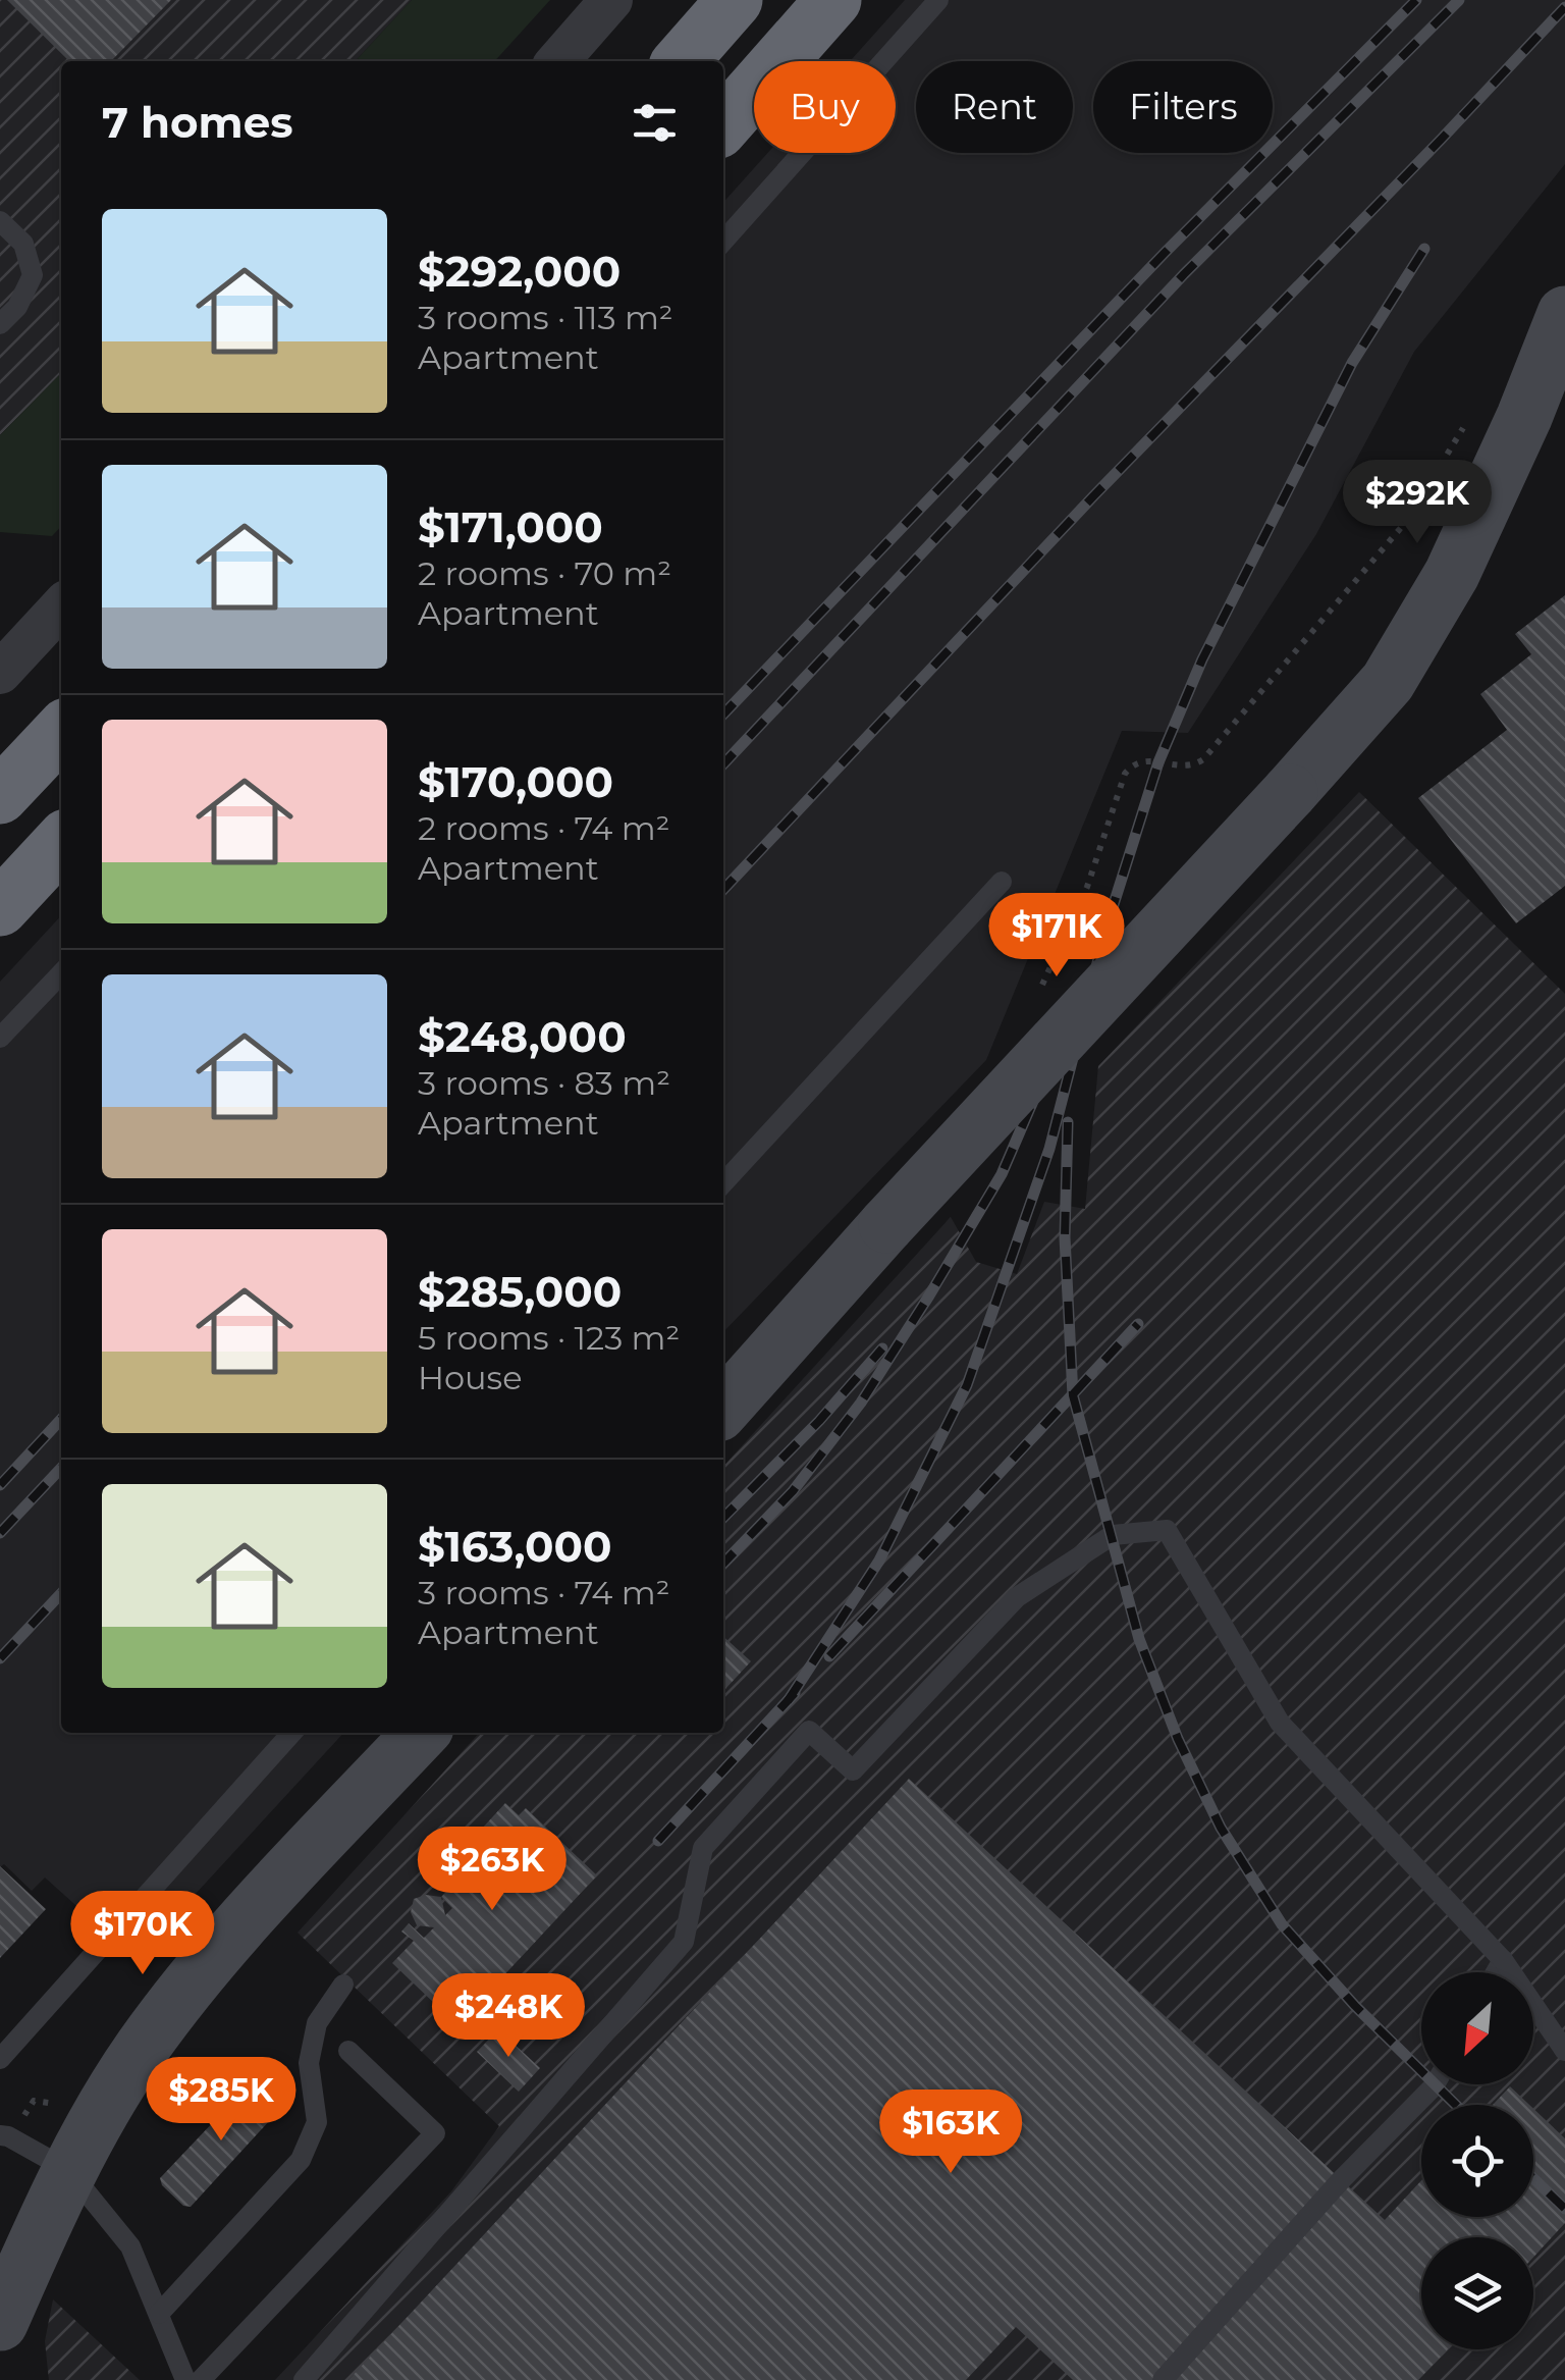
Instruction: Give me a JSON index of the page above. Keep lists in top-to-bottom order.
{
  "north": "bottom left",
  "page": {
    "chip": ["Buy", "Rent", "Filters"],
    "heading": "7 homes",
    "list": [
      {
        "name": "$292,000",
        "note": "3 rooms · 113 m² · Apartment"
      },
      {
        "name": "$171,000",
        "note": "2 rooms · 70 m² · Apartment"
      },
      {
        "name": "$170,000",
        "note": "2 rooms · 74 m² · Apartment"
      },
      {
        "name": "$248,000",
        "note": "3 rooms · 83 m² · Apartment"
      },
      {
        "name": "$285,000",
        "note": "5 rooms · 123 m² · House"
      },
      {
        "name": "$163,000",
        "note": "3 rooms · 74 m² · Apartment"
      }
    ],
    "price": [
      "$292K",
      "$171K",
      "$263K",
      "$170K",
      "$248K",
      "$285K",
      "$163K"
    ]
  }
}
